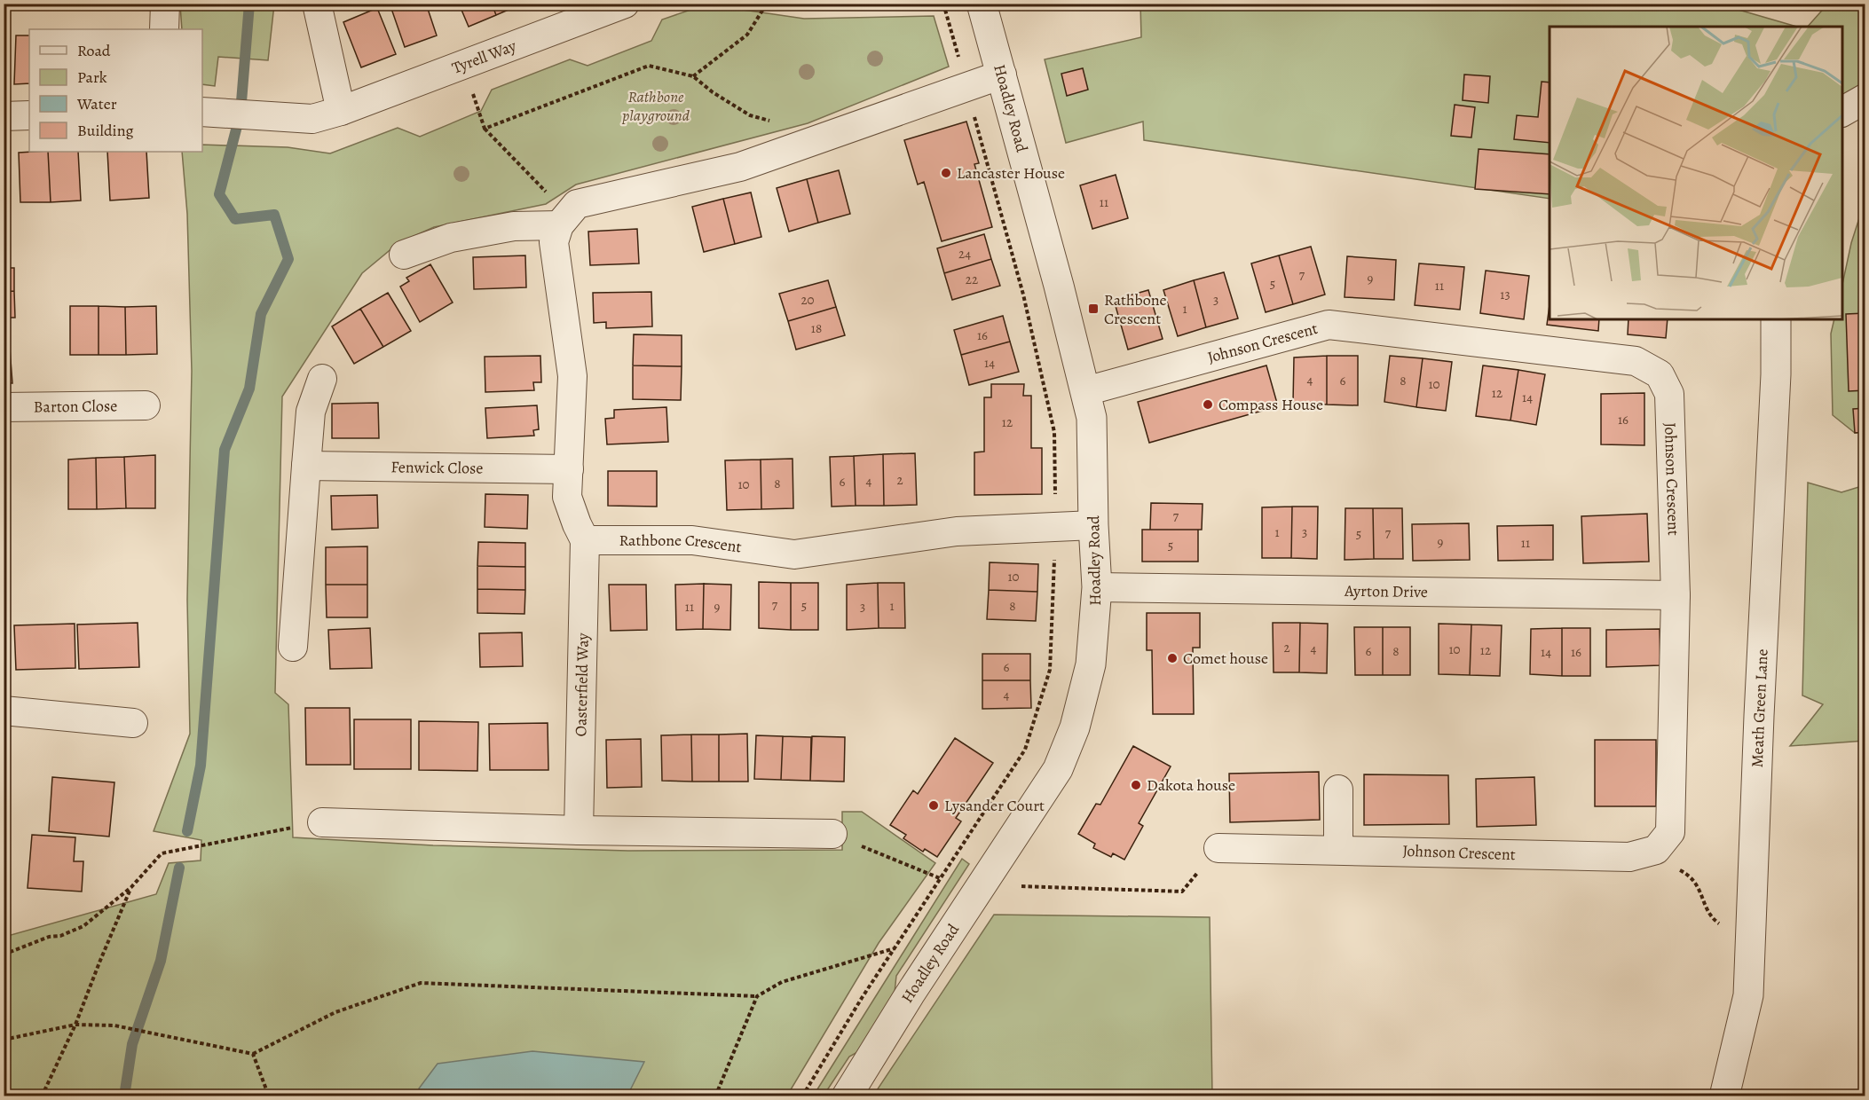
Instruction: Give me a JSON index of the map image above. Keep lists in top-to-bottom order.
{
  "streets": {
    "street": [
      "Tyrell Way",
      "Hoadley Road",
      "Johnson Crescent",
      "Barton Close",
      "Fenwick Close",
      "Rathbone Crescent",
      "Ayrton Drive",
      "Oasterfield Way",
      "Meath Green Lane"
    ]
  },
  "crossings": [
    ["Hoadley Road", "Johnson Crescent"],
    ["Hoadley Road", "Rathbone Crescent"],
    ["Hoadley Road", "Ayrton Drive"],
    ["Johnson Crescent", "Ayrton Drive"],
    ["Rathbone Crescent", "Oasterfield Way"]
  ],
  "parks": ["Rathbone playground"],
  "places": {
    "other": [
      "Lancaster House",
      "Compass House",
      "Comet house",
      "Dakota house",
      "Lysander Court"
    ],
    "transit": ["Rathbone Crescent"]
  },
  "house_numbers": [
    "11",
    "24",
    "7",
    "9",
    "22",
    "5",
    "11",
    "13",
    "20",
    "3",
    "1",
    "18",
    "16",
    "14",
    "4",
    "6",
    "8",
    "10",
    "12",
    "14",
    "16",
    "12",
    "2",
    "4",
    "6",
    "8",
    "10",
    "7",
    "1",
    "3",
    "7",
    "5",
    "9",
    "11",
    "5",
    "10",
    "7",
    "5",
    "1",
    "8",
    "11",
    "9",
    "3",
    "2",
    "4",
    "10",
    "12",
    "6",
    "8",
    "14",
    "16",
    "6",
    "4"
  ],
  "legend": [
    "Road",
    "Park",
    "Water",
    "Building"
  ]
}
